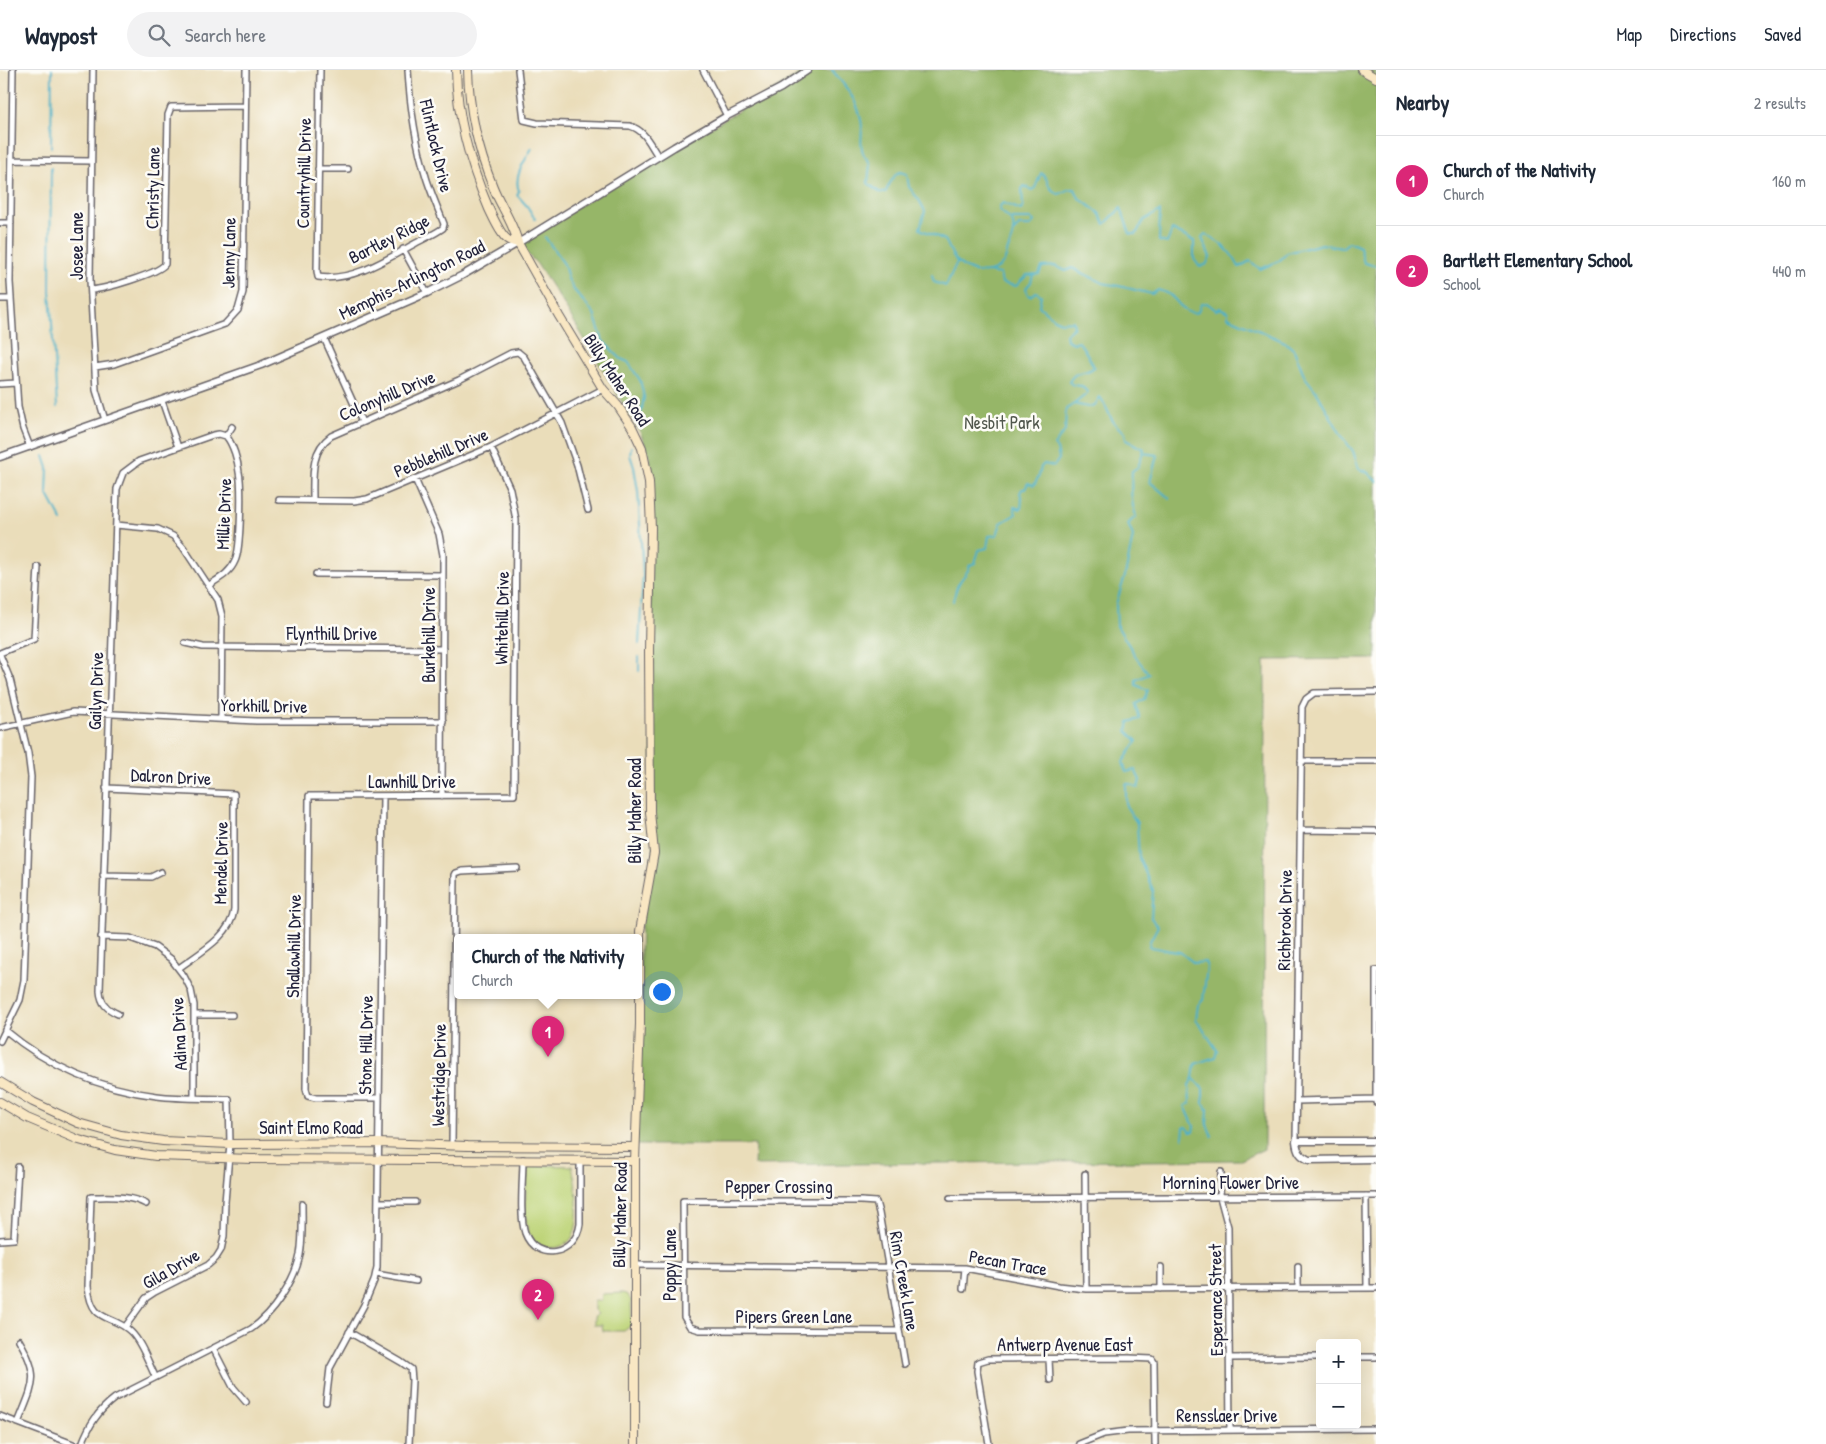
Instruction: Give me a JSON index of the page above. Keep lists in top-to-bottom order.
{
  "streets": {
    "main road": ["Billy Maher Road", "Saint Elmo Road"],
    "street": [
      "Flintlock Drive",
      "Countryhill Drive",
      "Christy Lane",
      "Bartley Ridge",
      "Josee Lane",
      "Jenny Lane",
      "Memphis-Arlington Road",
      "Colonyhill Drive",
      "Pebblehill Drive",
      "Millie Drive",
      "Whitehill Drive",
      "Flynthill Drive",
      "Burkehill Drive",
      "Gailyn Drive",
      "Yorkhill Drive",
      "Dalron Drive",
      "Lawnhill Drive",
      "Mendel Drive",
      "Richbrook Drive",
      "Shallowhill Drive",
      "Adina Drive",
      "Stone Hill Drive",
      "Westridge Drive",
      "Morning Flower Drive",
      "Pepper Crossing",
      "Pecan Trace",
      "Poppy Lane",
      "Gila Drive",
      "Rim Creek Lane",
      "Esperance Street",
      "Pipers Green Lane",
      "Antwerp Avenue East",
      "Rensslaer Drive"
    ]
  },
  "crossings": [
    ["Flintlock Drive", "Bartley Ridge"],
    ["Countryhill Drive", "Bartley Ridge"],
    ["Christy Lane", "Josee Lane"],
    ["Christy Lane", "Jenny Lane"],
    ["Josee Lane", "Jenny Lane"],
    ["Josee Lane", "Memphis-Arlington Road"],
    ["Memphis-Arlington Road", "Billy Maher Road"],
    ["Billy Maher Road", "Pebblehill Drive"],
    ["Billy Maher Road", "Saint Elmo Road"],
    ["Billy Maher Road", "Pecan Trace"],
    ["Colonyhill Drive", "Pebblehill Drive"],
    ["Pebblehill Drive", "Whitehill Drive"],
    ["Pebblehill Drive", "Burkehill Drive"],
    ["Millie Drive", "Gailyn Drive"],
    ["Whitehill Drive", "Lawnhill Drive"],
    ["Flynthill Drive", "Burkehill Drive"],
    ["Burkehill Drive", "Yorkhill Drive"],
    ["Burkehill Drive", "Lawnhill Drive"],
    ["Gailyn Drive", "Yorkhill Drive"],
    ["Gailyn Drive", "Dalron Drive"],
    ["Gailyn Drive", "Adina Drive"],
    ["Dalron Drive", "Mendel Drive"],
    ["Lawnhill Drive", "Shallowhill Drive"],
    ["Lawnhill Drive", "Stone Hill Drive"],
    ["Mendel Drive", "Adina Drive"],
    ["Shallowhill Drive", "Stone Hill Drive"],
    ["Adina Drive", "Gila Drive"],
    ["Stone Hill Drive", "Saint Elmo Road"],
    ["Westridge Drive", "Saint Elmo Road"],
    ["Saint Elmo Road", "Gila Drive"],
    ["Morning Flower Drive", "Esperance Street"],
    ["Pepper Crossing", "Poppy Lane"],
    ["Pepper Crossing", "Rim Creek Lane"],
    ["Pecan Trace", "Poppy Lane"],
    ["Pecan Trace", "Rim Creek Lane"],
    ["Pecan Trace", "Esperance Street"],
    ["Poppy Lane", "Pipers Green Lane"],
    ["Rim Creek Lane", "Pipers Green Lane"],
    ["Esperance Street", "Rensslaer Drive"],
    ["Antwerp Avenue East", "Rensslaer Drive"]
  ],
  "parks": ["Nesbit Park"],
  "page": {
    "header": "Waypost",
    "search": "Search here",
    "nav": ["Map", "Directions", "Saved"],
    "heading": ["Nearby", "2 results"],
    "list": [
      {
        "mark": "1",
        "name": "Church of the Nativity",
        "note": "Church",
        "value": "160 m"
      },
      {
        "mark": "2",
        "name": "Bartlett Elementary School",
        "note": "School",
        "value": "440 m"
      }
    ],
    "popup": ["Church of the Nativity", "Church"],
    "pins": ["1", "2"],
    "map_buttons": ["+", "−"]
  }
}
